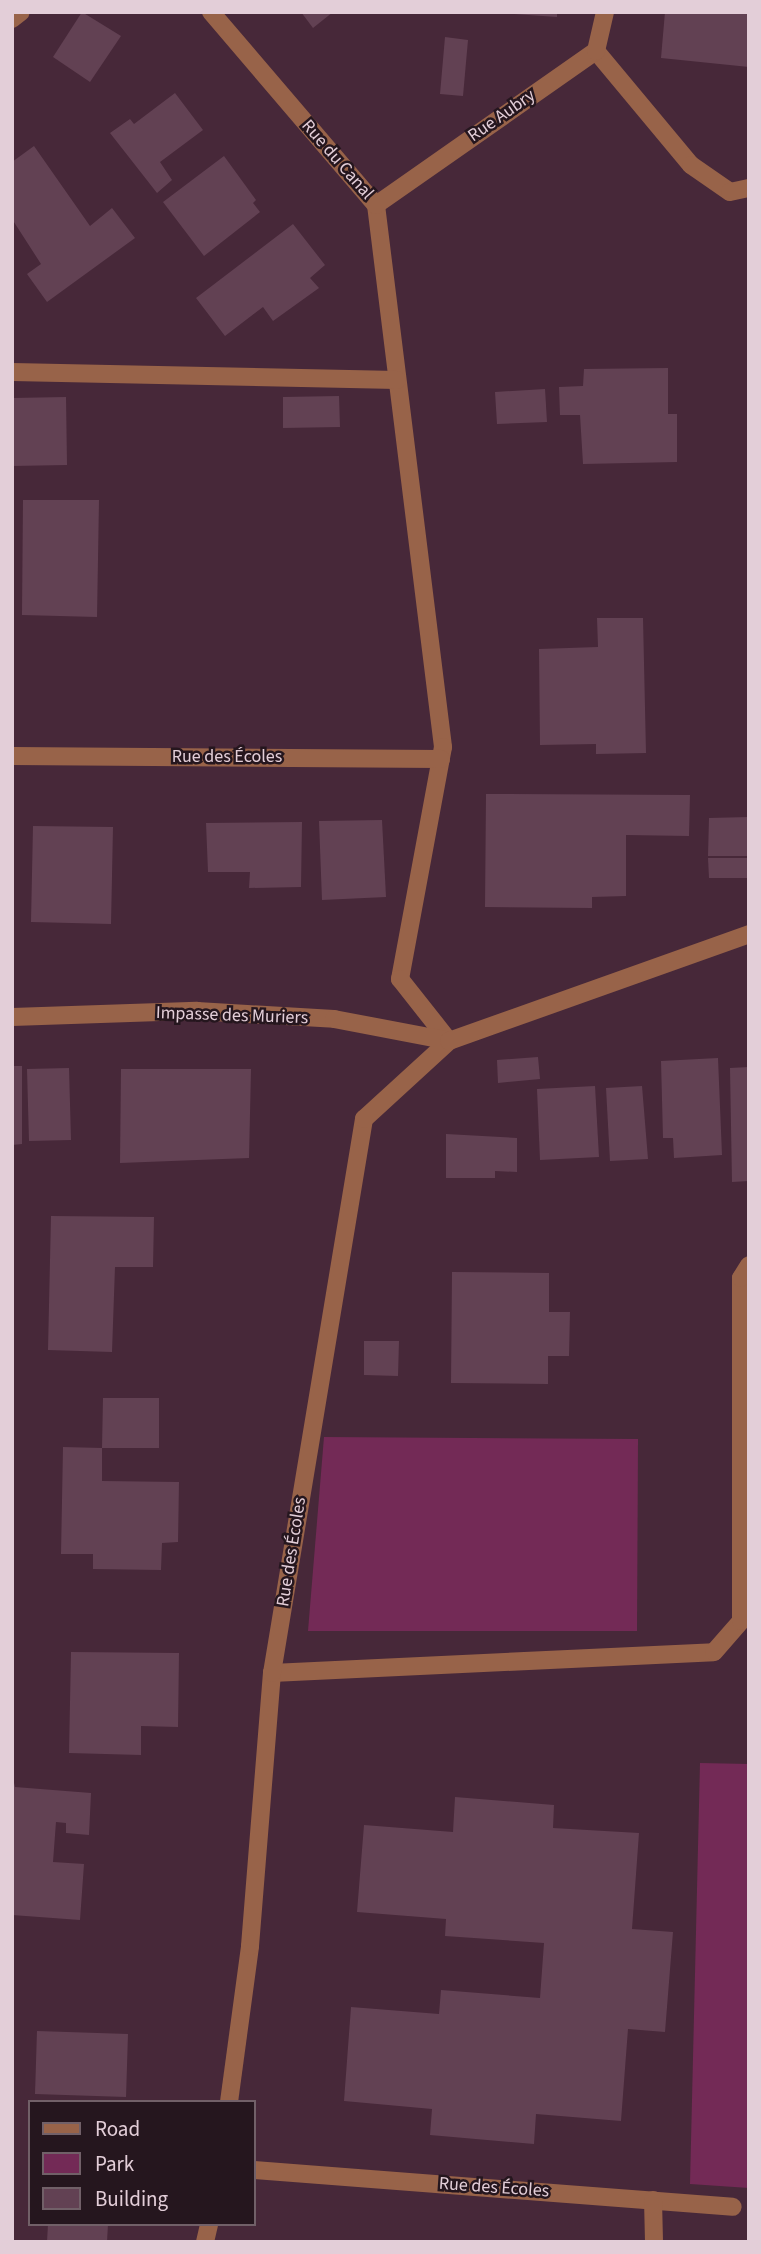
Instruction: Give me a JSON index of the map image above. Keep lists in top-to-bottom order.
{
  "streets": {
    "street": [
      "Rue Aubry",
      "Rue du Canal",
      "Rue des Écoles",
      "Impasse des Muriers"
    ]
  },
  "crossings": [
    ["Rue Aubry", "Rue du Canal"],
    ["Rue des Écoles", "Impasse des Muriers"]
  ],
  "legend": ["Road", "Park", "Building"]
}
